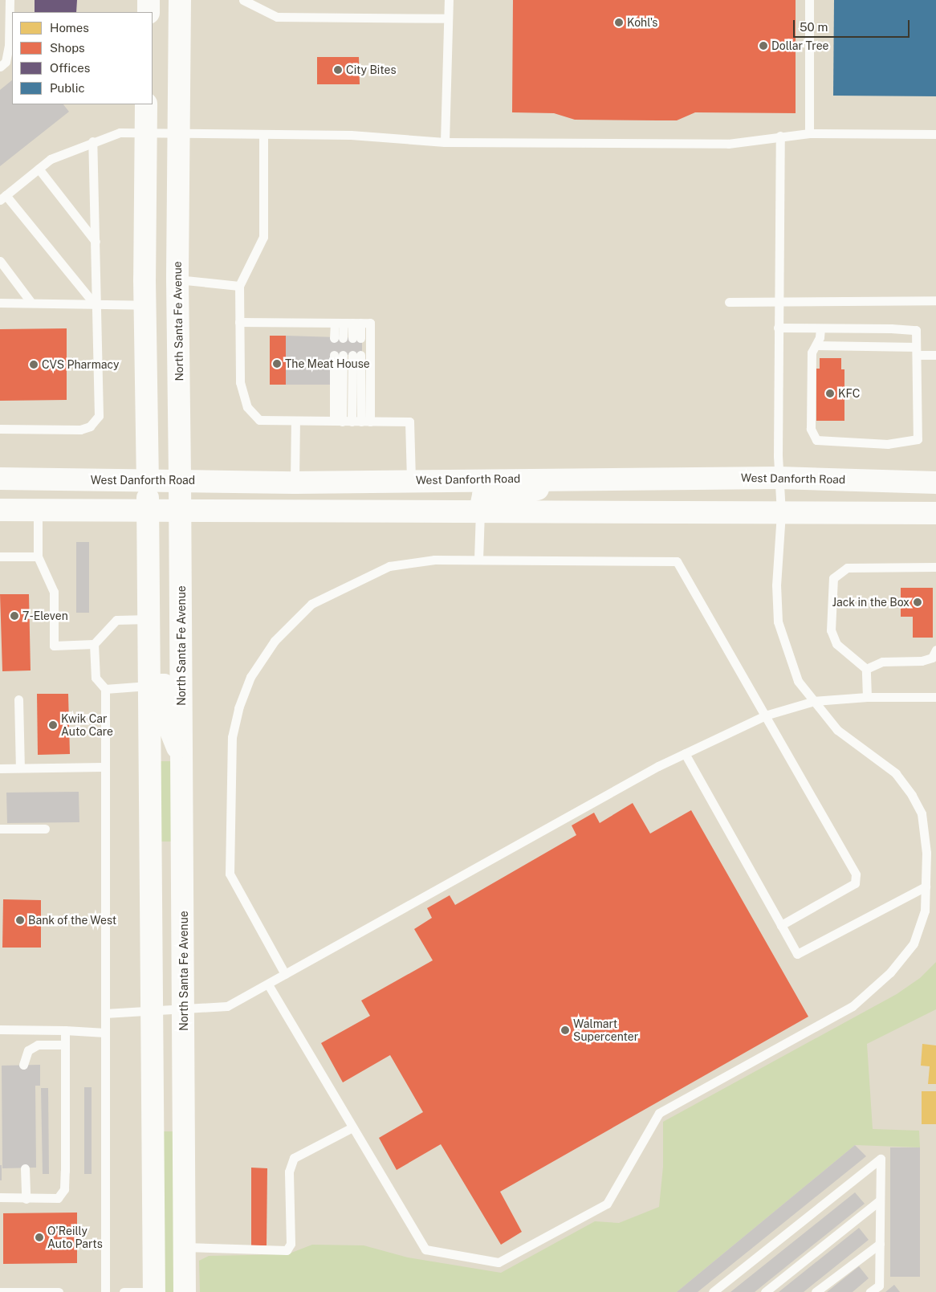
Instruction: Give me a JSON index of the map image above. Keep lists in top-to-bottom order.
{
  "streets": {
    "main road": ["North Santa Fe Avenue", "West Danforth Road"]
  },
  "crossings": [
    ["North Santa Fe Avenue", "West Danforth Road"]
  ],
  "places": [
    "Kohl's",
    "Dollar Tree",
    "City Bites",
    "The Meat House",
    "CVS Pharmacy",
    "KFC",
    "Jack in the Box",
    "7-Eleven",
    "Kwik Car Auto Care",
    "Bank of the West",
    "Walmart Supercenter",
    "O'Reilly Auto Parts"
  ],
  "legend": [
    "Homes",
    "Shops",
    "Offices",
    "Public"
  ],
  "scale_bar": "50 m"
}
